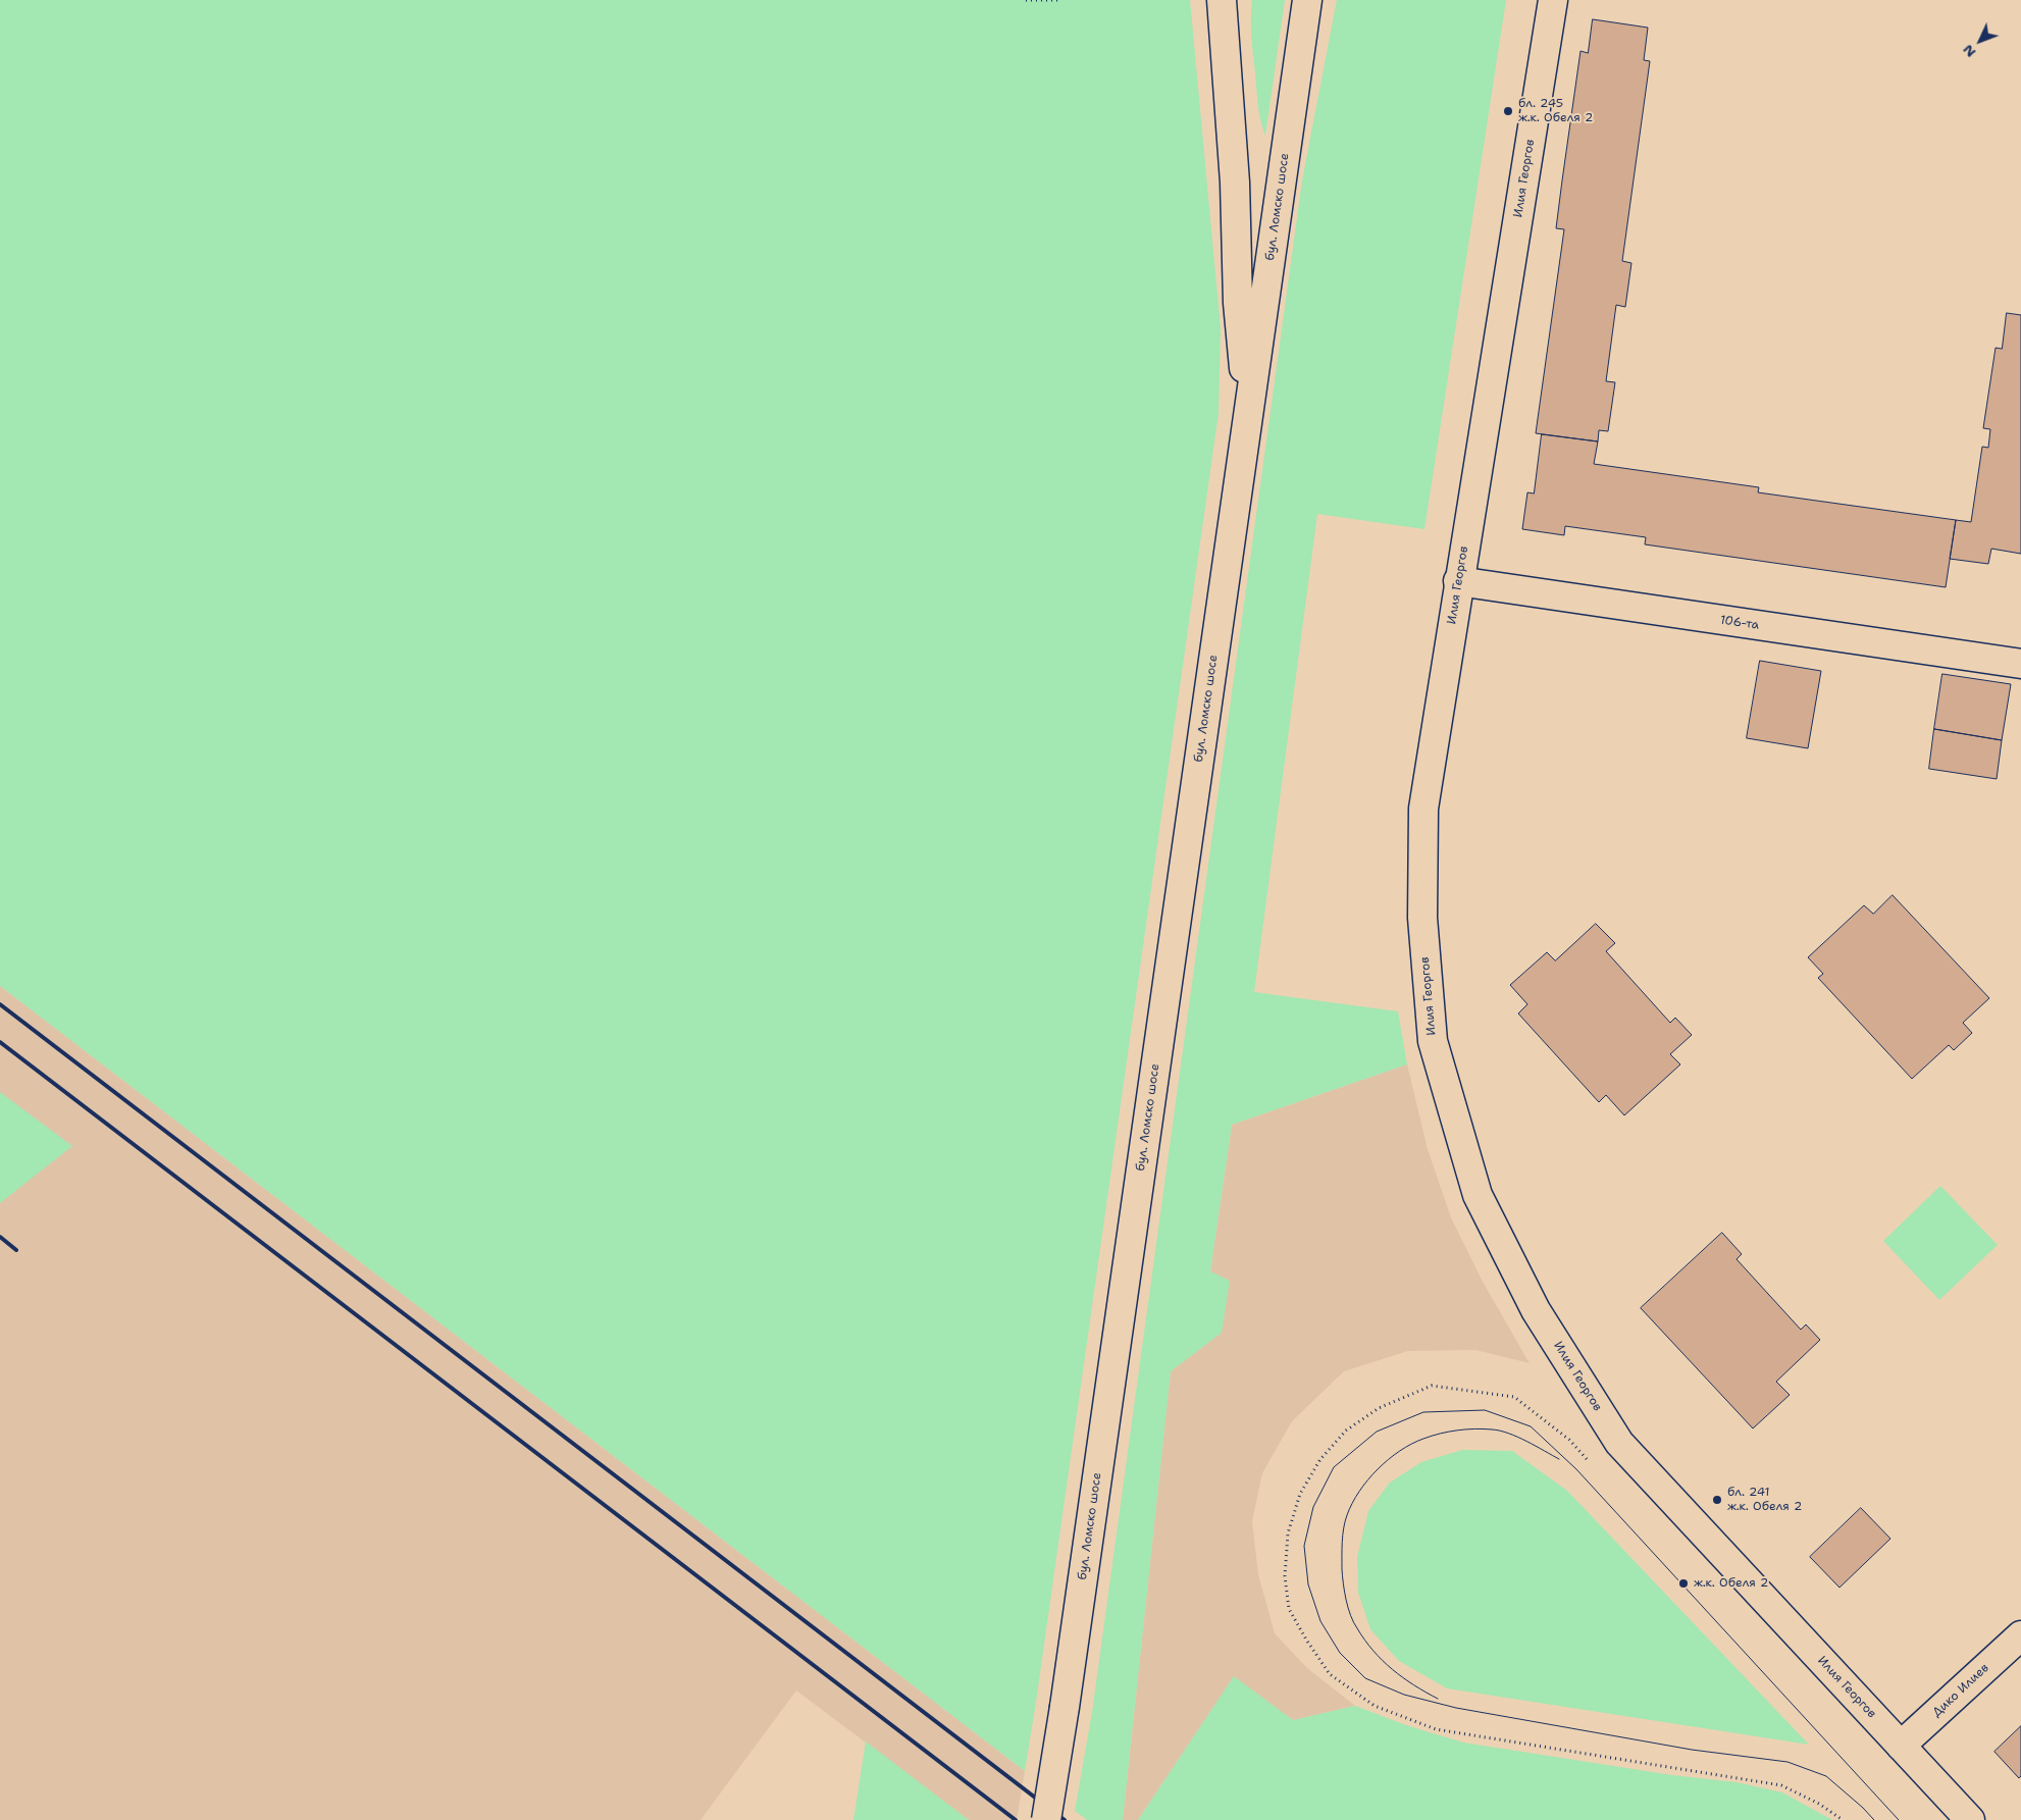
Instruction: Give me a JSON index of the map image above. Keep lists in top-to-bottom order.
{
  "streets": {
    "street": [
      "Илия Георгов",
      "бул. Ломско шосе",
      "106-та",
      "Дико Илиев"
    ]
  },
  "crossings": [
    ["Илия Георгов", "106-та"],
    ["Илия Георгов", "Дико Илиев"]
  ],
  "places": ["бл. 245 ж.к. Обеля 2", "бл. 241 ж.к. Обеля 2", "ж.к. Обеля 2"],
  "north": "bottom left"
}
